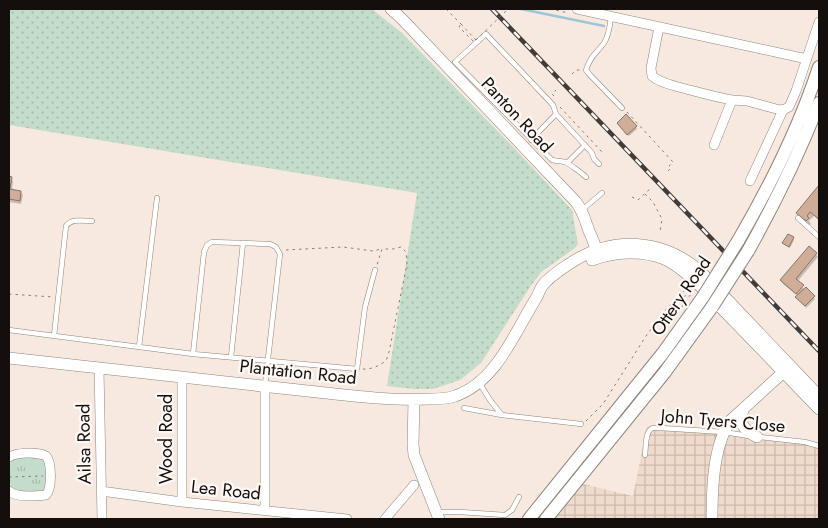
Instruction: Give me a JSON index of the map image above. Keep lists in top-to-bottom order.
{
  "streets": {
    "main road": ["Ottery Road"],
    "street": [
      "Panton Road",
      "Plantation Road",
      "Wood Road",
      "Ailsa Road",
      "Lea Road"
    ],
    "lane": ["John Tyers Close"]
  },
  "crossings": [
    ["Panton Road", "Plantation Road"],
    ["Plantation Road", "Wood Road"],
    ["Plantation Road", "Ailsa Road"],
    ["Wood Road", "Lea Road"],
    ["Ailsa Road", "Lea Road"]
  ]
}
